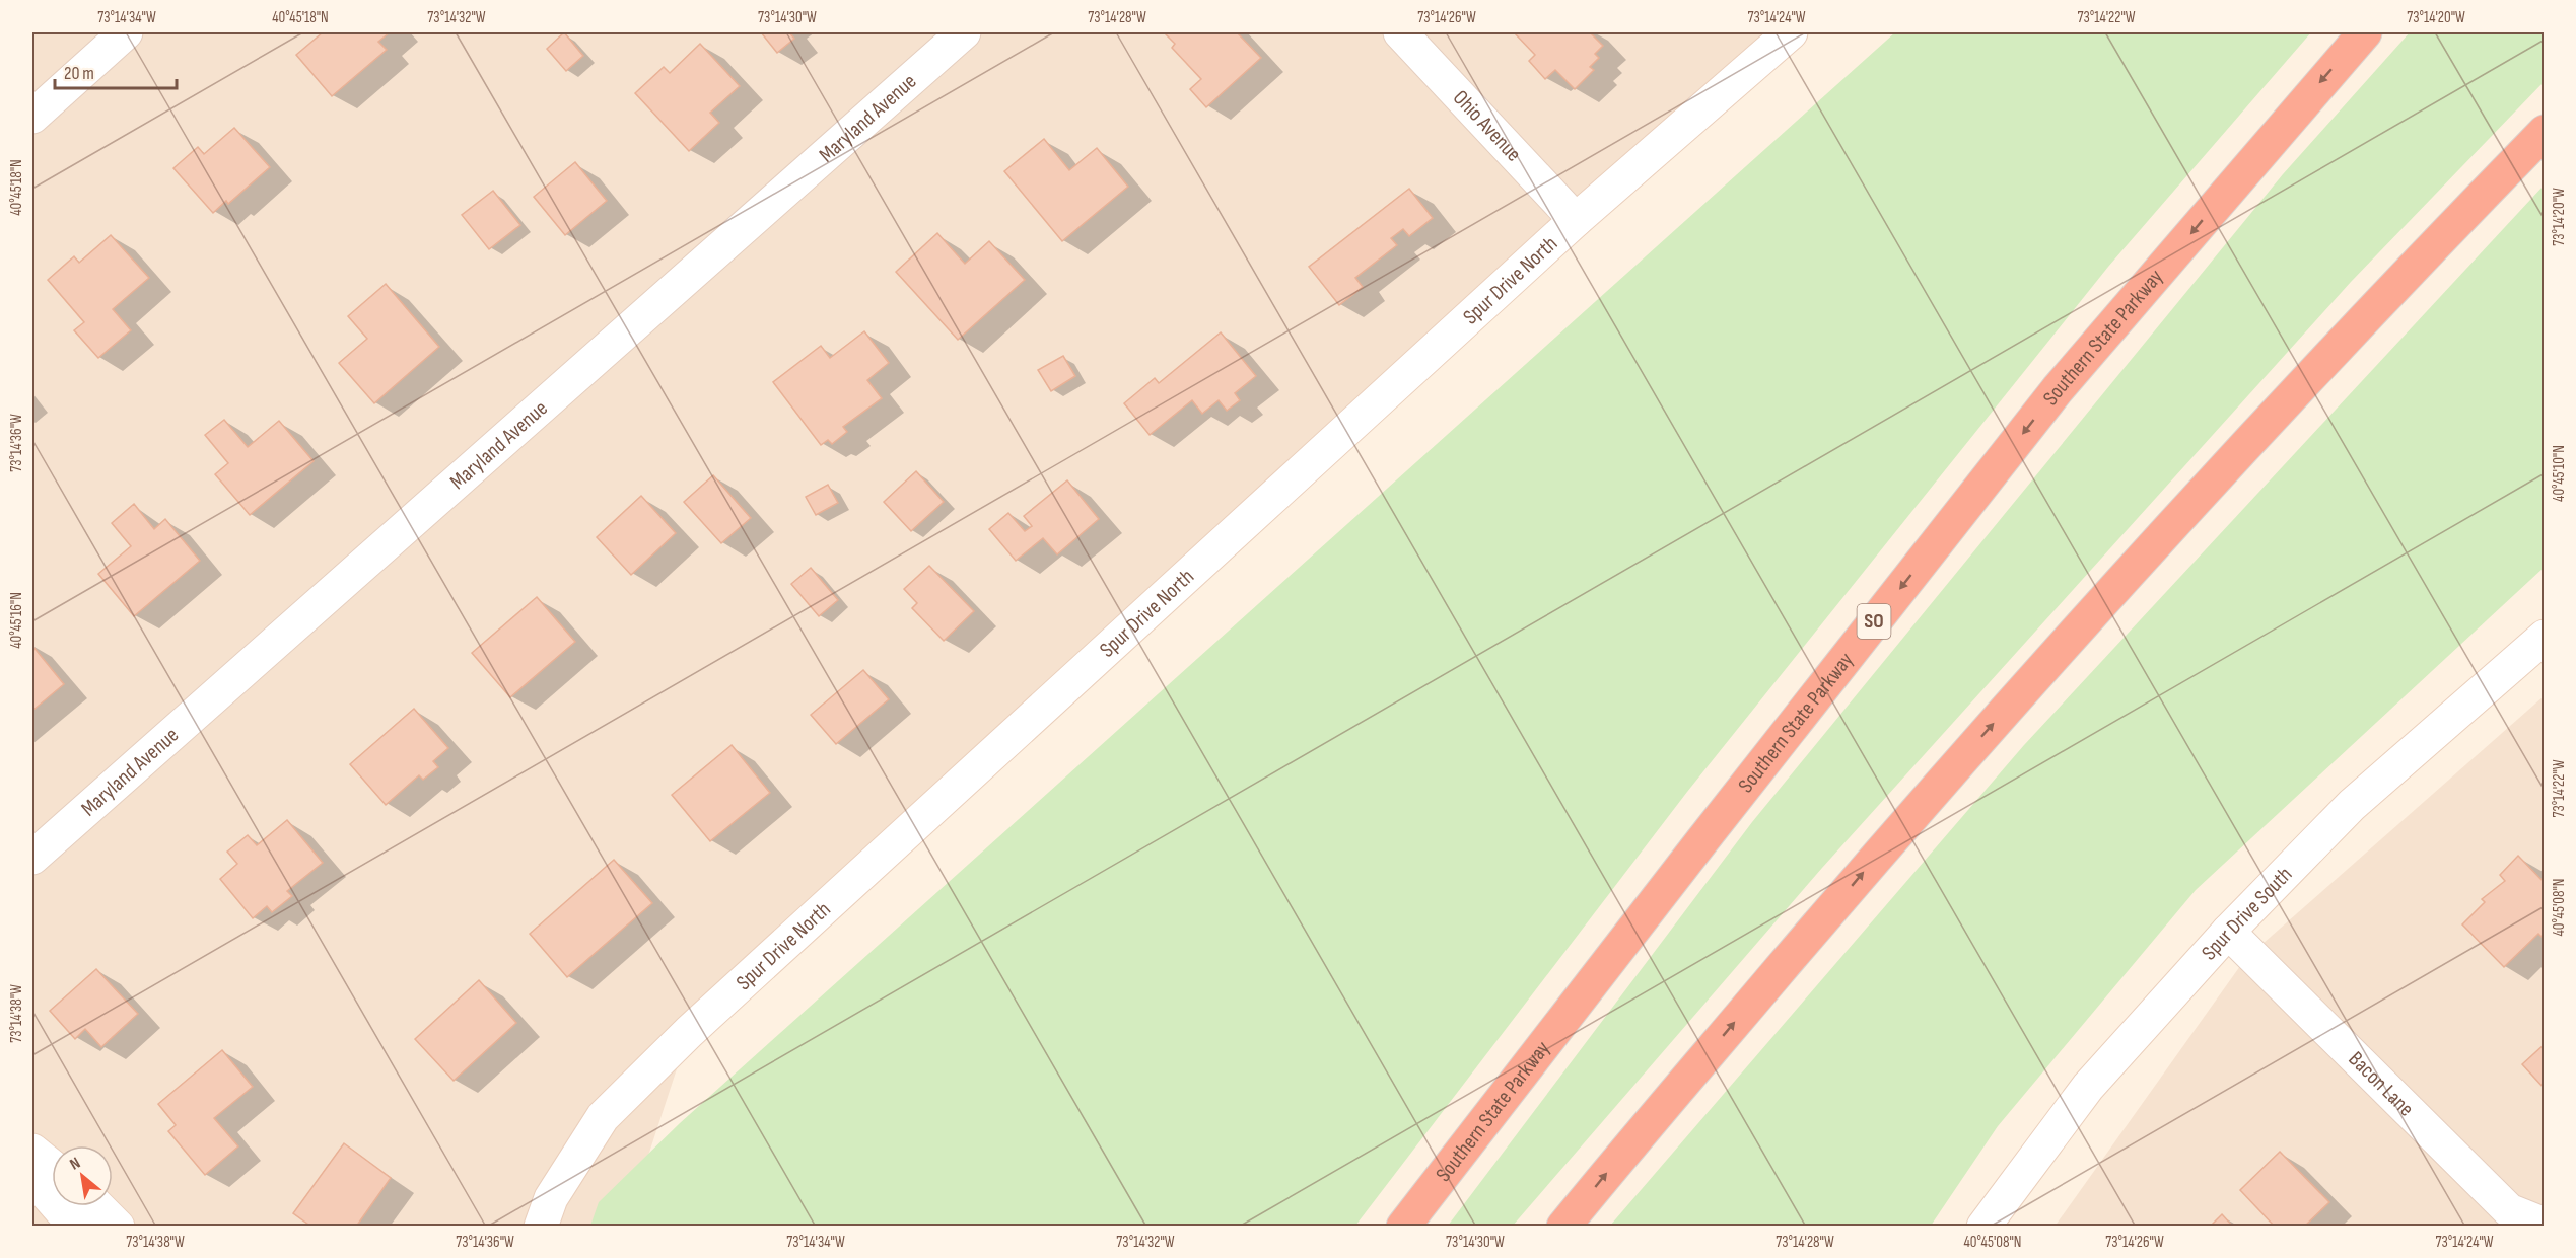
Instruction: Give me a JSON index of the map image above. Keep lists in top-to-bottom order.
{
  "streets": {
    "highway": ["Southern State Parkway", "SO"],
    "street": [
      "Maryland Avenue",
      "Ohio Avenue",
      "Spur Drive North",
      "Spur Drive South",
      "Bacon Lane"
    ]
  },
  "crossings": [
    ["Ohio Avenue", "Spur Drive North"],
    ["Spur Drive South", "Bacon Lane"]
  ],
  "scale_bar": "20 m",
  "north": "top left",
  "coordinates": [
    "73°14'34\"W",
    "40°45'18\"N",
    "73°14'32\"W",
    "73°14'30\"W",
    "73°14'28\"W",
    "73°14'26\"W",
    "73°14'24\"W",
    "73°14'22\"W",
    "73°14'20\"W",
    "73°14'36\"W",
    "40°45'10\"N",
    "40°45'16\"N",
    "40°45'08\"N",
    "73°14'38\"W"
  ]
}
